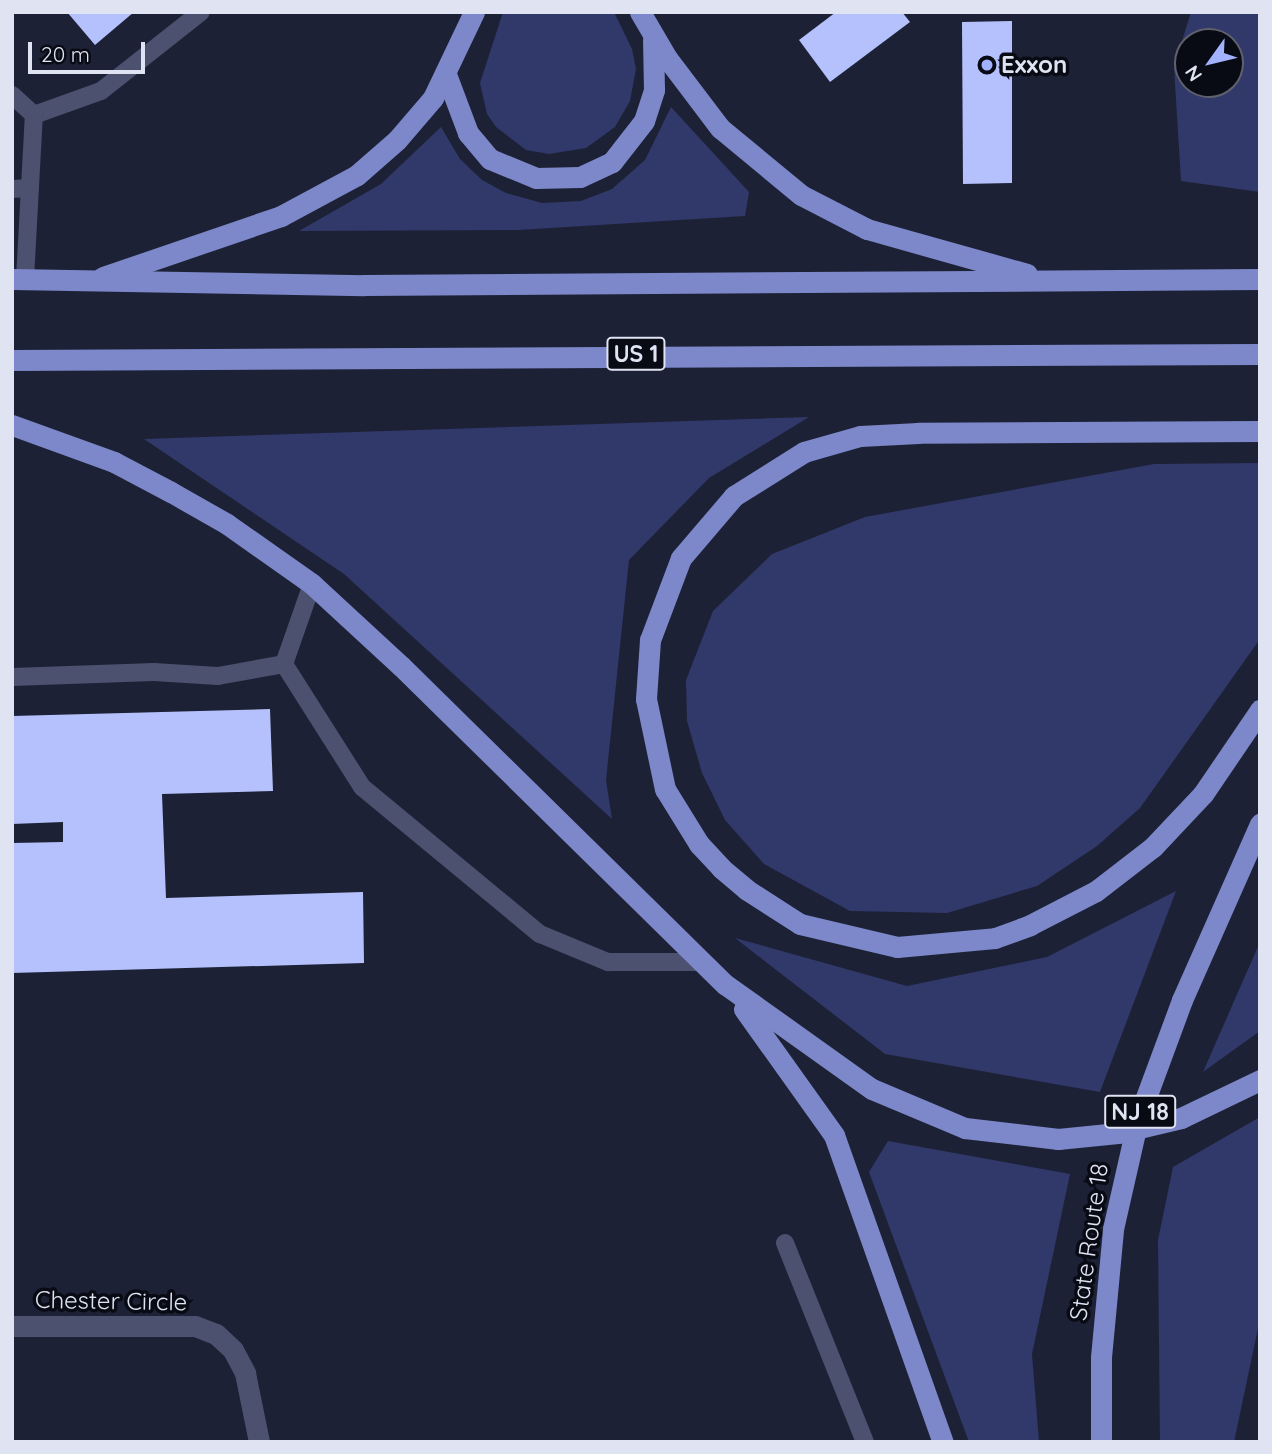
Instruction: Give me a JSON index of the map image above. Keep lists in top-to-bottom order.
{
  "streets": {
    "highway": ["US 1", "NJ 18", "State Route 18"],
    "street": ["Chester Circle"]
  },
  "places": ["Exxon"],
  "scale_bar": "20 m",
  "north": "bottom left"
}
